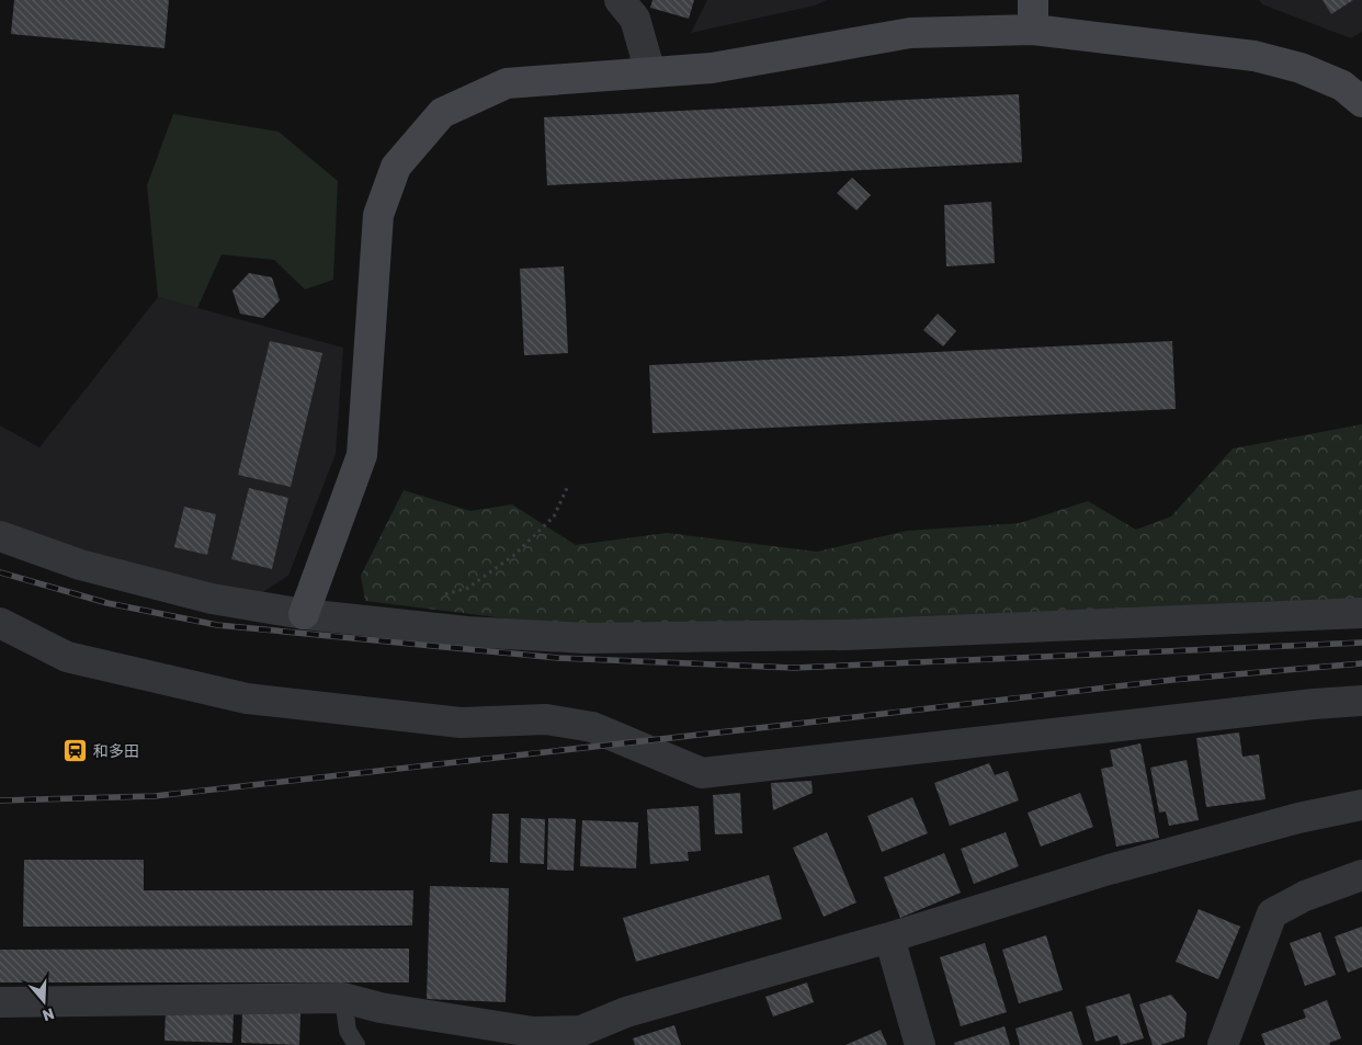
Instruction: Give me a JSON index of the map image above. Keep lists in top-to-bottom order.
{
  "places": {
    "station": ["和多田"]
  },
  "north": "bottom"
}
